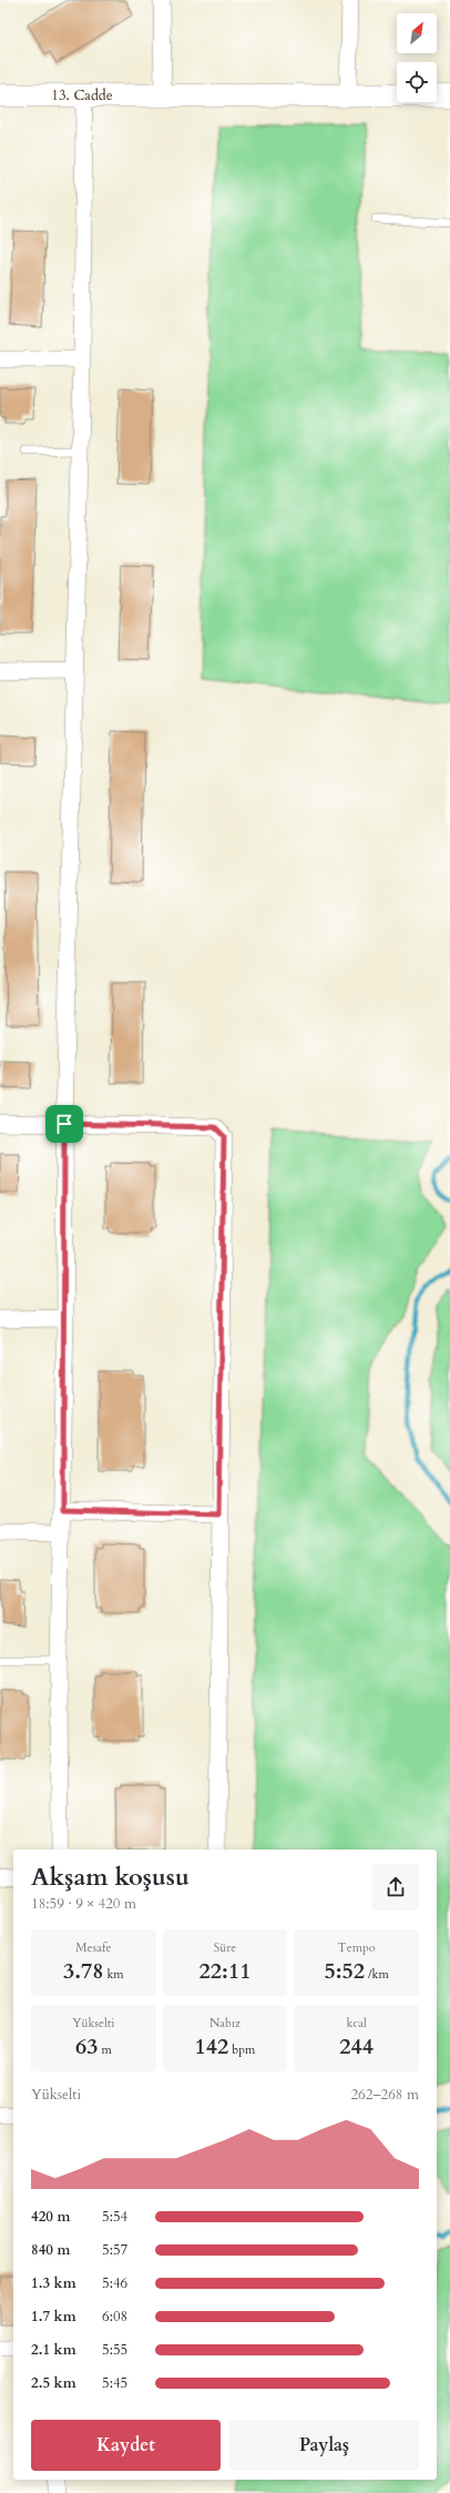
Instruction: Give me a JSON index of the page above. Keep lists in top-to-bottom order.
{
  "streets": {
    "street": ["13. Cadde"]
  },
  "north": "top right",
  "page": {
    "heading": ["Akşam koşusu", "18:59 · 9 × 420 m"],
    "stats": [
      ["Mesafe", "3.78 km"],
      ["Süre", "22:11"],
      ["Tempo", "5:52 /km"],
      ["Yükselti", "63 m"],
      ["Nabız", "142 bpm"],
      ["kcal", "244"]
    ],
    "chart": ["Yükselti", "262–268 m"],
    "list": [
      {
        "name": "420 m",
        "note": "5:54"
      },
      {
        "name": "840 m",
        "note": "5:57"
      },
      {
        "name": "1.3 km",
        "note": "5:46"
      },
      {
        "name": "1.7 km",
        "note": "6:08"
      },
      {
        "name": "2.1 km",
        "note": "5:55"
      },
      {
        "name": "2.5 km",
        "note": "5:45"
      }
    ],
    "buttons": ["Kaydet", "Paylaş"]
  }
}
